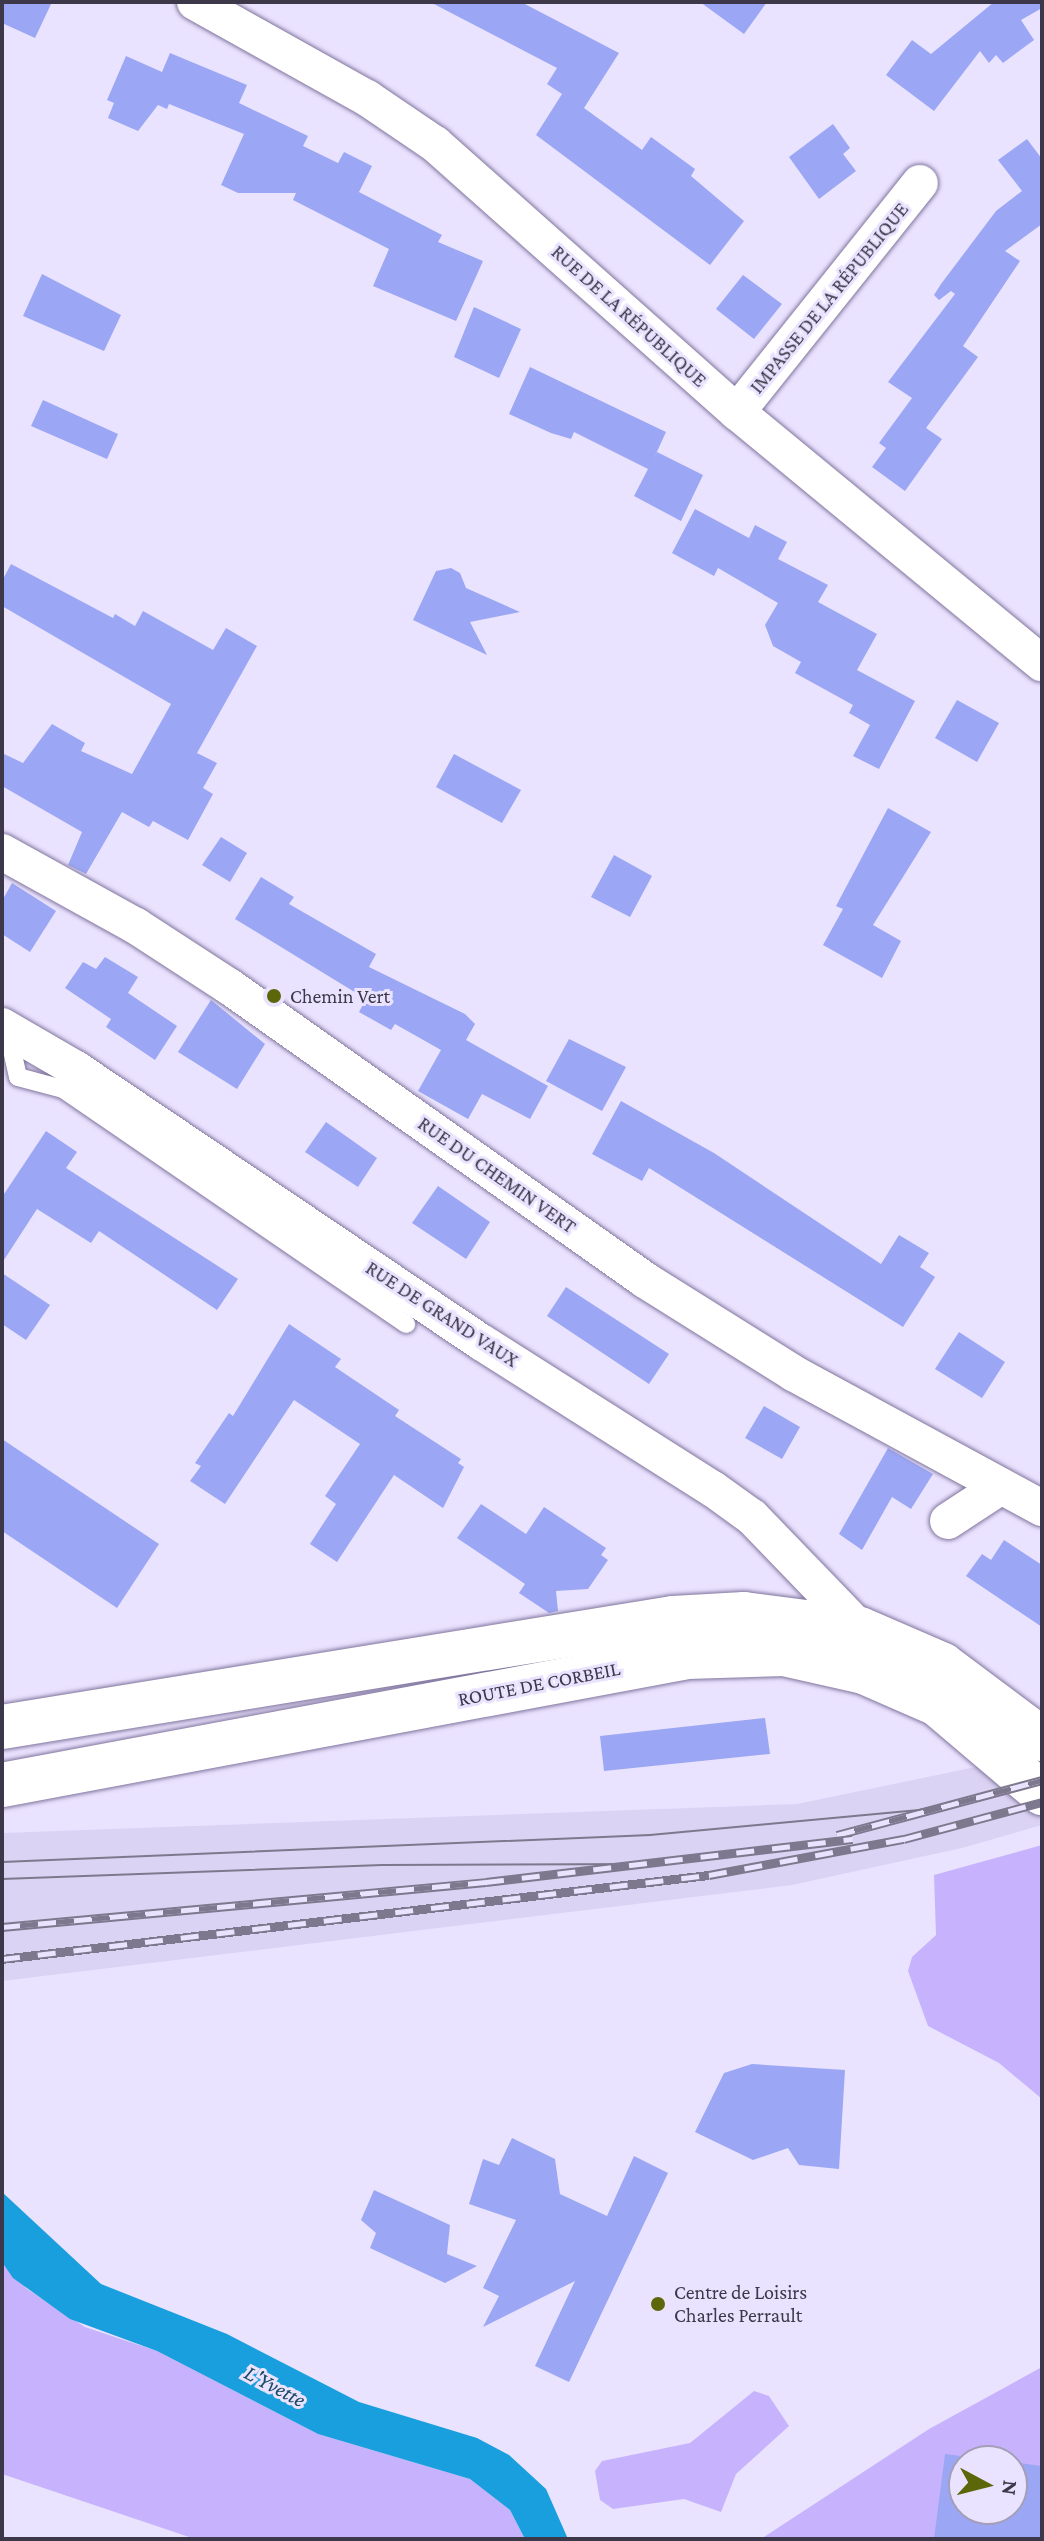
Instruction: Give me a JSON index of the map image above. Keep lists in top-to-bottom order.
{
  "streets": {
    "main road": ["ROUTE DE CORBEIL"],
    "street": [
      "IMPASSE DE LA RÉPUBLIQUE",
      "RUE DE LA RÉPUBLIQUE",
      "RUE DU CHEMIN VERT",
      "RUE DE GRAND VAUX"
    ]
  },
  "crossings": [
    ["IMPASSE DE LA RÉPUBLIQUE", "RUE DE LA RÉPUBLIQUE"],
    ["RUE DE GRAND VAUX", "ROUTE DE CORBEIL"]
  ],
  "water": ["L'Yvette"],
  "places": ["Chemin Vert", "Centre de Loisirs Charles Perrault"],
  "north": "right"
}
